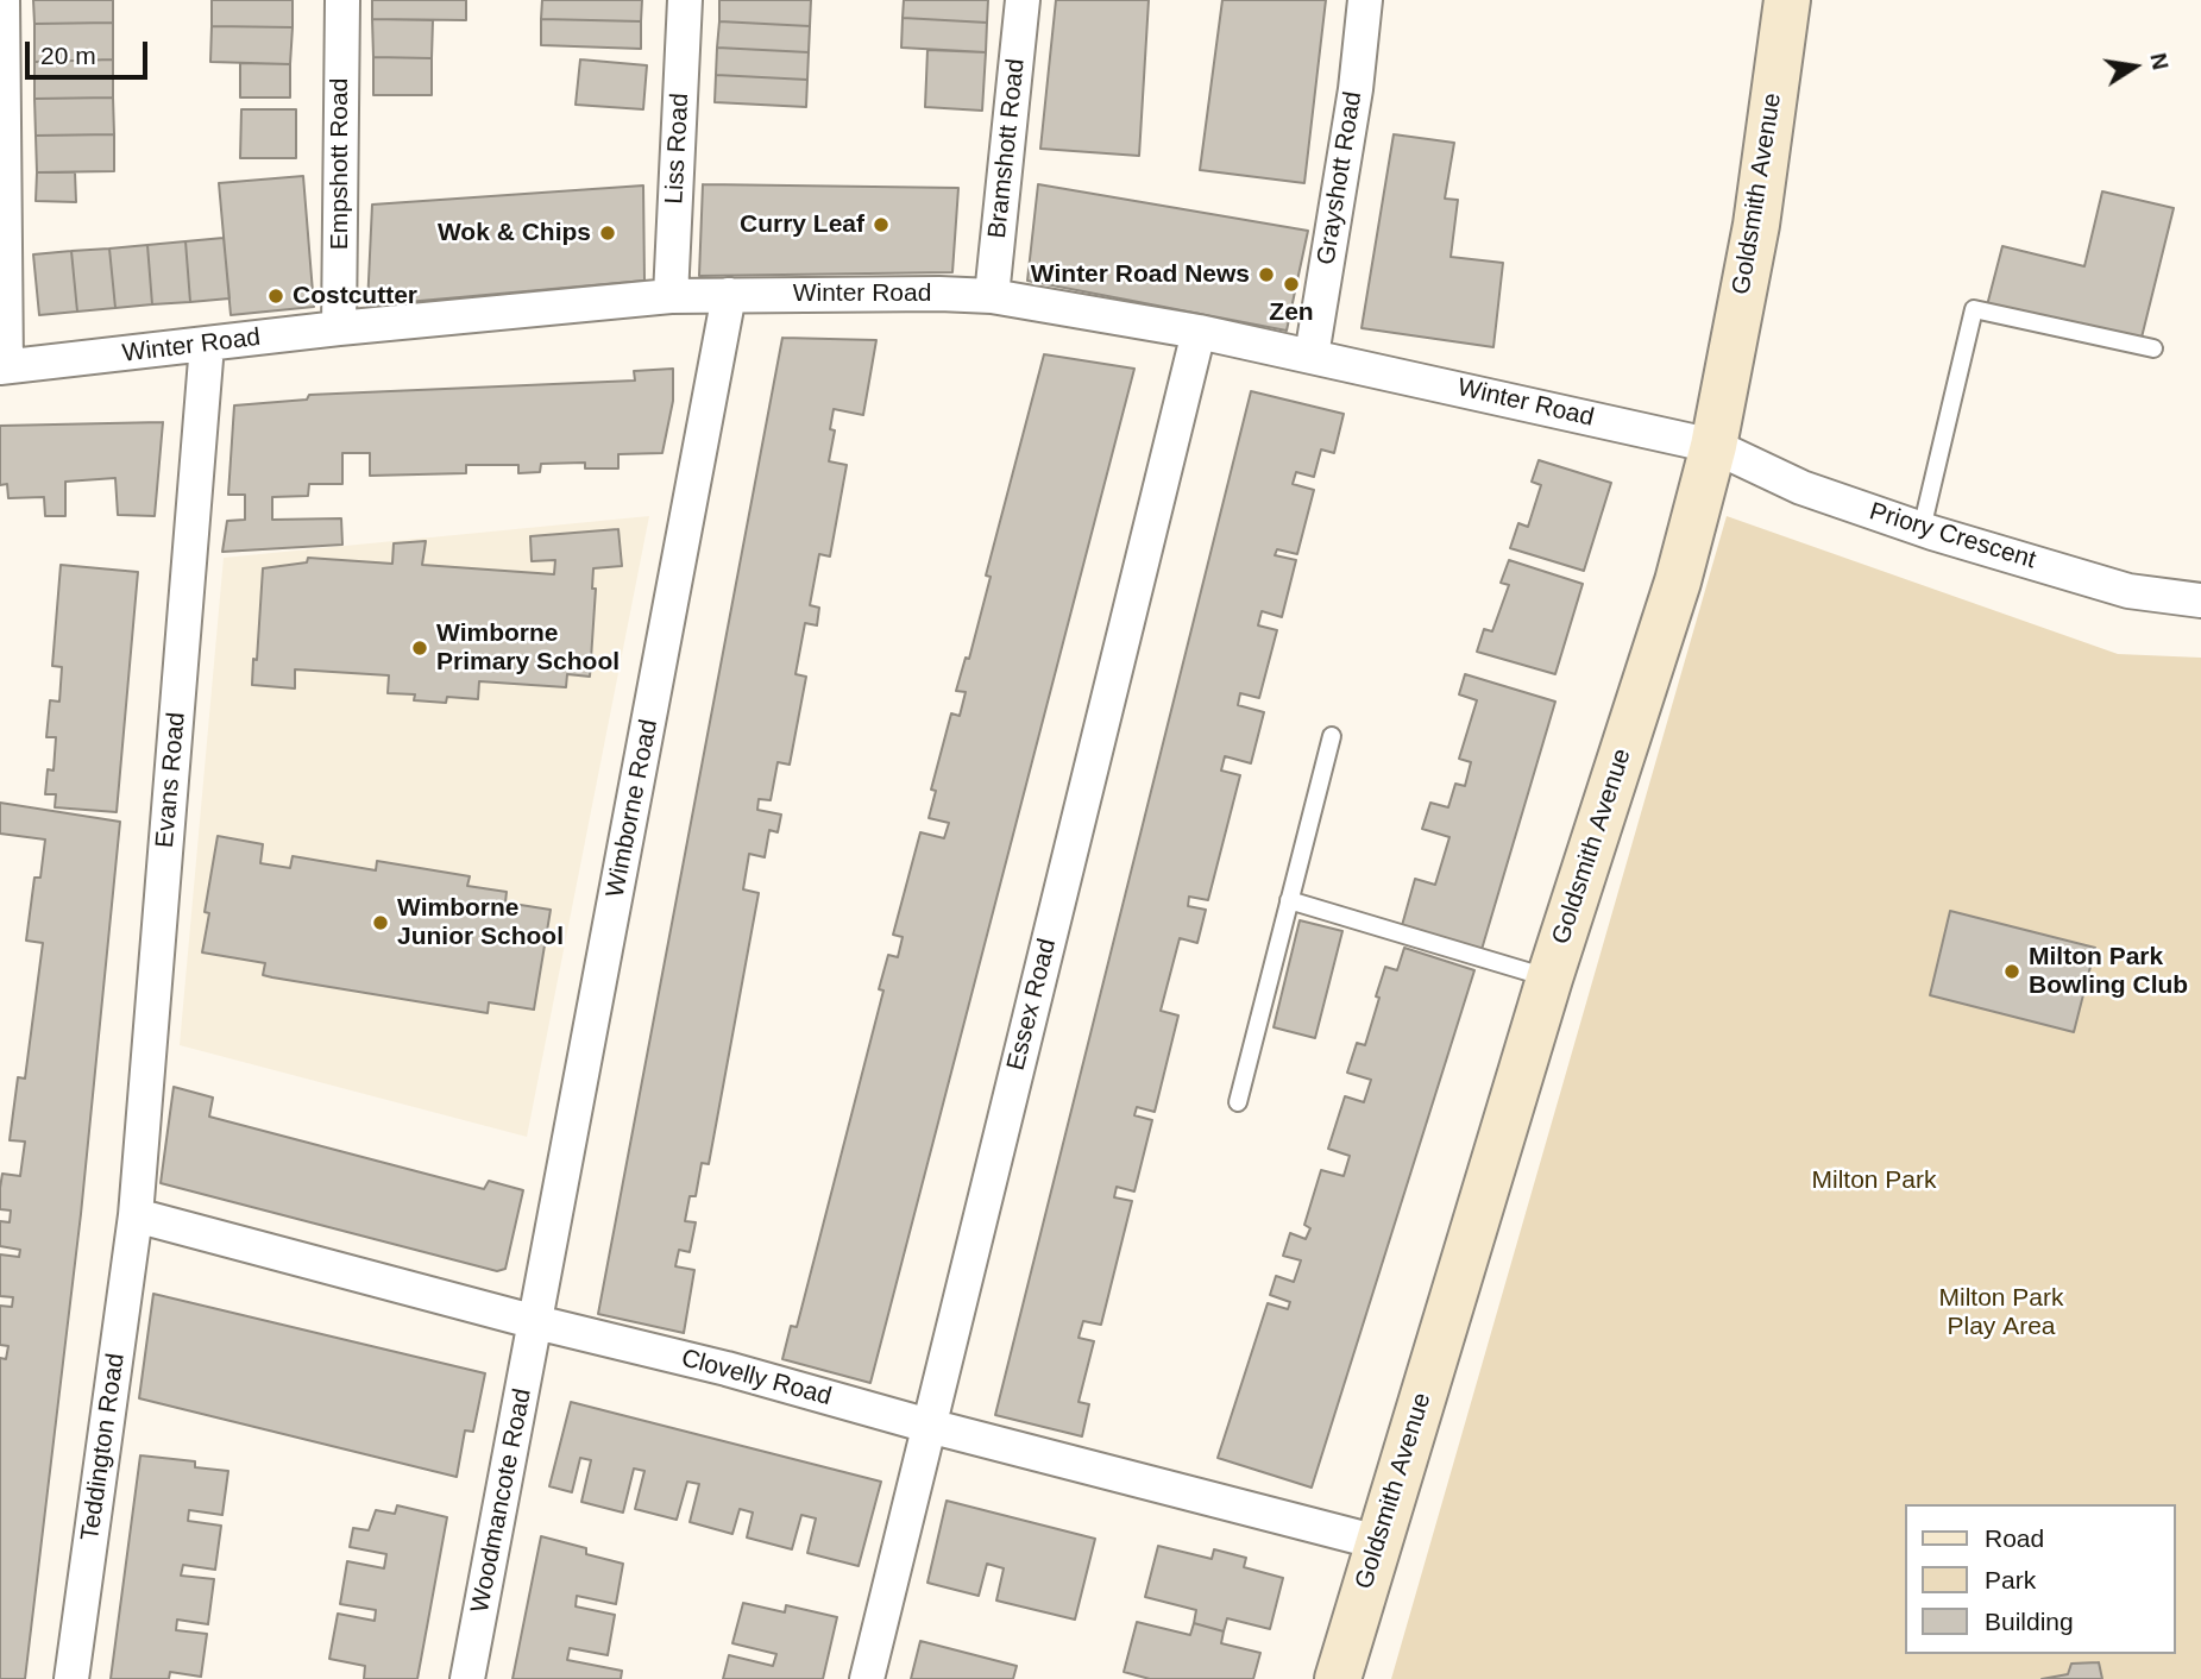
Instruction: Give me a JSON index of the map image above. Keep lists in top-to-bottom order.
{
  "streets": {
    "main road": ["Goldsmith Avenue"],
    "street": [
      "Liss Road",
      "Bramshott Road",
      "Empshott Road",
      "Grayshott Road",
      "Winter Road",
      "Priory Crescent",
      "Evans Road",
      "Wimborne Road",
      "Essex Road",
      "Clovelly Road",
      "Teddington Road",
      "Woodmancote Road"
    ]
  },
  "crossings": [
    ["Liss Road", "Winter Road"],
    ["Bramshott Road", "Winter Road"],
    ["Empshott Road", "Winter Road"],
    ["Grayshott Road", "Winter Road"],
    ["Goldsmith Avenue", "Winter Road"],
    ["Goldsmith Avenue", "Priory Crescent"],
    ["Goldsmith Avenue", "Clovelly Road"],
    ["Winter Road", "Priory Crescent"],
    ["Winter Road", "Evans Road"],
    ["Winter Road", "Wimborne Road"],
    ["Winter Road", "Essex Road"],
    ["Evans Road", "Clovelly Road"],
    ["Evans Road", "Teddington Road"],
    ["Wimborne Road", "Clovelly Road"],
    ["Wimborne Road", "Woodmancote Road"],
    ["Essex Road", "Clovelly Road"],
    ["Clovelly Road", "Teddington Road"],
    ["Clovelly Road", "Woodmancote Road"]
  ],
  "parks": ["Milton Park", "Milton Park Play Area"],
  "places": [
    "Curry Leaf",
    "Wok & Chips",
    "Winter Road News",
    "Zen",
    "Costcutter",
    "Wimborne Primary School",
    "Wimborne Junior School",
    "Milton Park Bowling Club"
  ],
  "legend": ["Road", "Park", "Building"],
  "scale_bar": "20 m",
  "north": "right"
}
